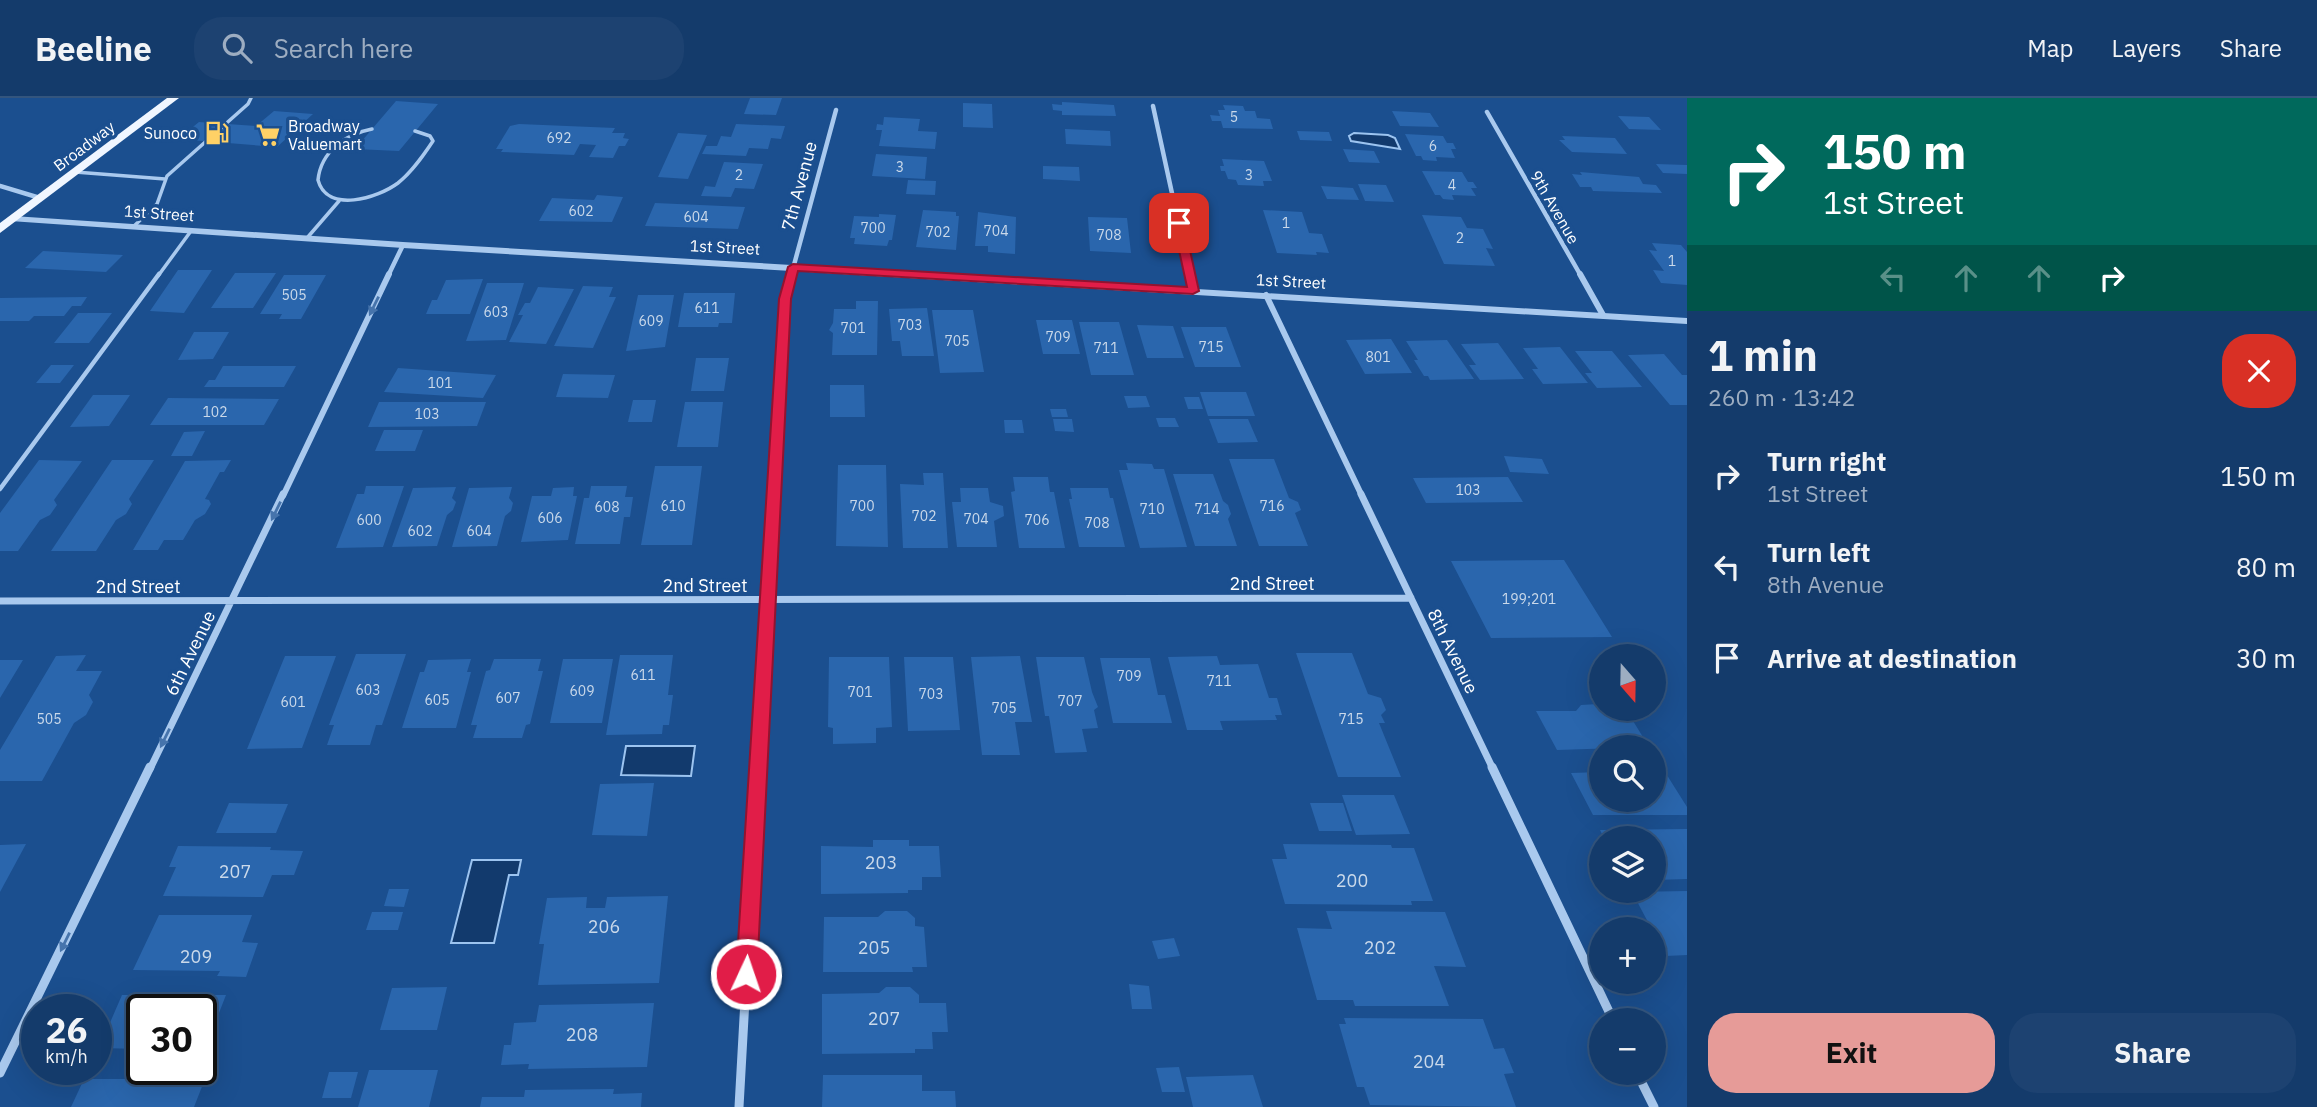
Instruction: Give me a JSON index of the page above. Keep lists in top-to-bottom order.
{
  "streets": {
    "main road": ["Broadway"],
    "street": [
      "7th Avenue",
      "9th Avenue",
      "1st Street",
      "2nd Street",
      "8th Avenue",
      "6th Avenue"
    ]
  },
  "crossings": [
    ["Broadway", "1st Street"],
    ["7th Avenue", "1st Street"],
    ["7th Avenue", "2nd Street"],
    ["9th Avenue", "1st Street"],
    ["1st Street", "8th Avenue"],
    ["1st Street", "6th Avenue"],
    ["2nd Street", "8th Avenue"],
    ["2nd Street", "6th Avenue"]
  ],
  "one_way": ["6th Avenue"],
  "places": {
    "fuel station": ["Sunoco"],
    "supermarket": ["Broadway Valuemart"]
  },
  "house_numbers": [
    "5",
    "692",
    "6",
    "3",
    "2",
    "3",
    "4",
    "602",
    "604",
    "1",
    "700",
    "704",
    "702",
    "708",
    "2",
    "1",
    "505",
    "611",
    "603",
    "609",
    "703",
    "701",
    "709",
    "705",
    "715",
    "711",
    "801",
    "101",
    "102",
    "103",
    "103",
    "610",
    "700",
    "716",
    "608",
    "710",
    "714",
    "702",
    "606",
    "704",
    "600",
    "706",
    "708",
    "602",
    "604",
    "199;201",
    "611",
    "709",
    "711",
    "603",
    "609",
    "701",
    "703",
    "607",
    "605",
    "707",
    "601",
    "705",
    "505",
    "715",
    "203",
    "207",
    "200",
    "206",
    "205",
    "202",
    "209",
    "207",
    "208",
    "204"
  ],
  "north": "bottom",
  "page": {
    "header": "Beeline",
    "search": "Search here",
    "nav": ["Map", "Layers", "Share"],
    "turn": ["150 m", "1st Street"],
    "heading": ["1 min", "260 m · 13:42"],
    "list": [
      {
        "name": "Turn right",
        "note": "1st Street",
        "value": "150 m"
      },
      {
        "name": "Turn left",
        "note": "8th Avenue",
        "value": "80 m"
      },
      {
        "name": "Arrive at destination",
        "value": "30 m"
      }
    ],
    "map_buttons": ["+", "−"],
    "speed": "26 km/h",
    "limit": "30",
    "buttons": ["Exit", "Share"]
  }
}
